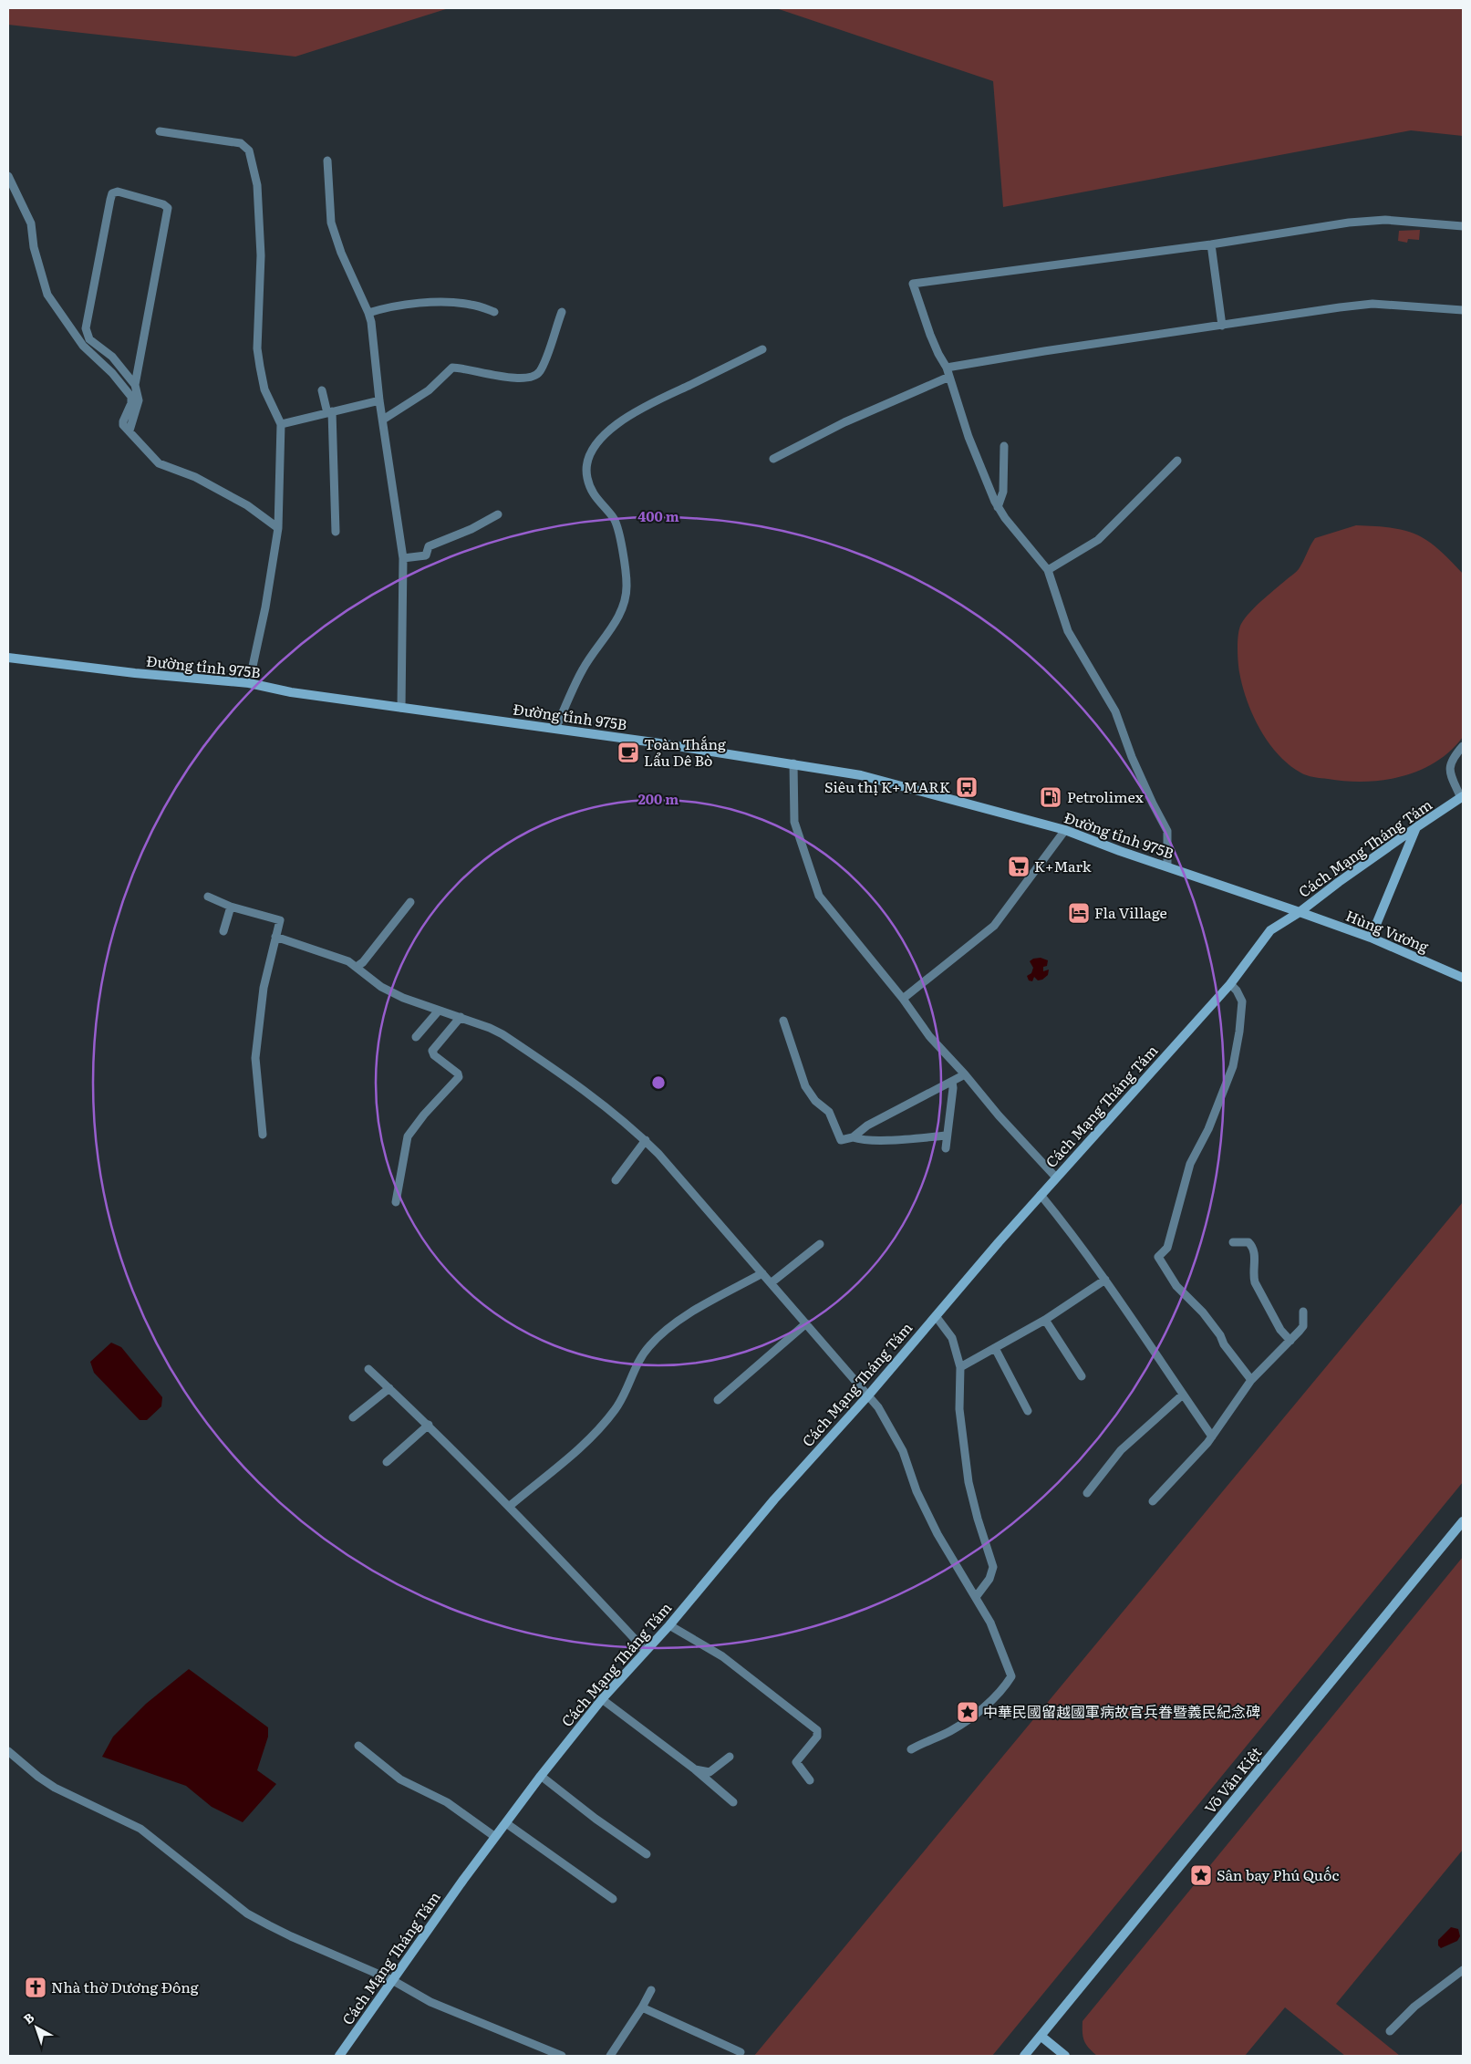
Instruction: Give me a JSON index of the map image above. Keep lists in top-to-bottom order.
{
  "streets": {
    "street": [
      "Đường tỉnh 975B",
      "Cách Mạng Tháng Tám",
      "Hùng Vương",
      "Võ Văn Kiệt"
    ]
  },
  "crossings": [
    ["Đường tỉnh 975B", "Cách Mạng Tháng Tám"],
    ["Đường tỉnh 975B", "Hùng Vương"],
    ["Cách Mạng Tháng Tám", "Hùng Vương"]
  ],
  "places": {
    "cafe": ["Toàn Thắng Lẩu Dê Bò"],
    "bus stop": ["Siêu thị K+ MARK"],
    "fuel station": ["Petrolimex"],
    "supermarket": ["K+Mark"],
    "hotel": ["Fla Village"],
    "place": ["中華民國留越國軍病故官兵眷暨義民紀念碑", "Sân bay Phú Quốc"],
    "church": ["Nhà thờ Dương Đông"]
  },
  "north": "top left",
  "rings": ["400 m", "200 m"]
}
